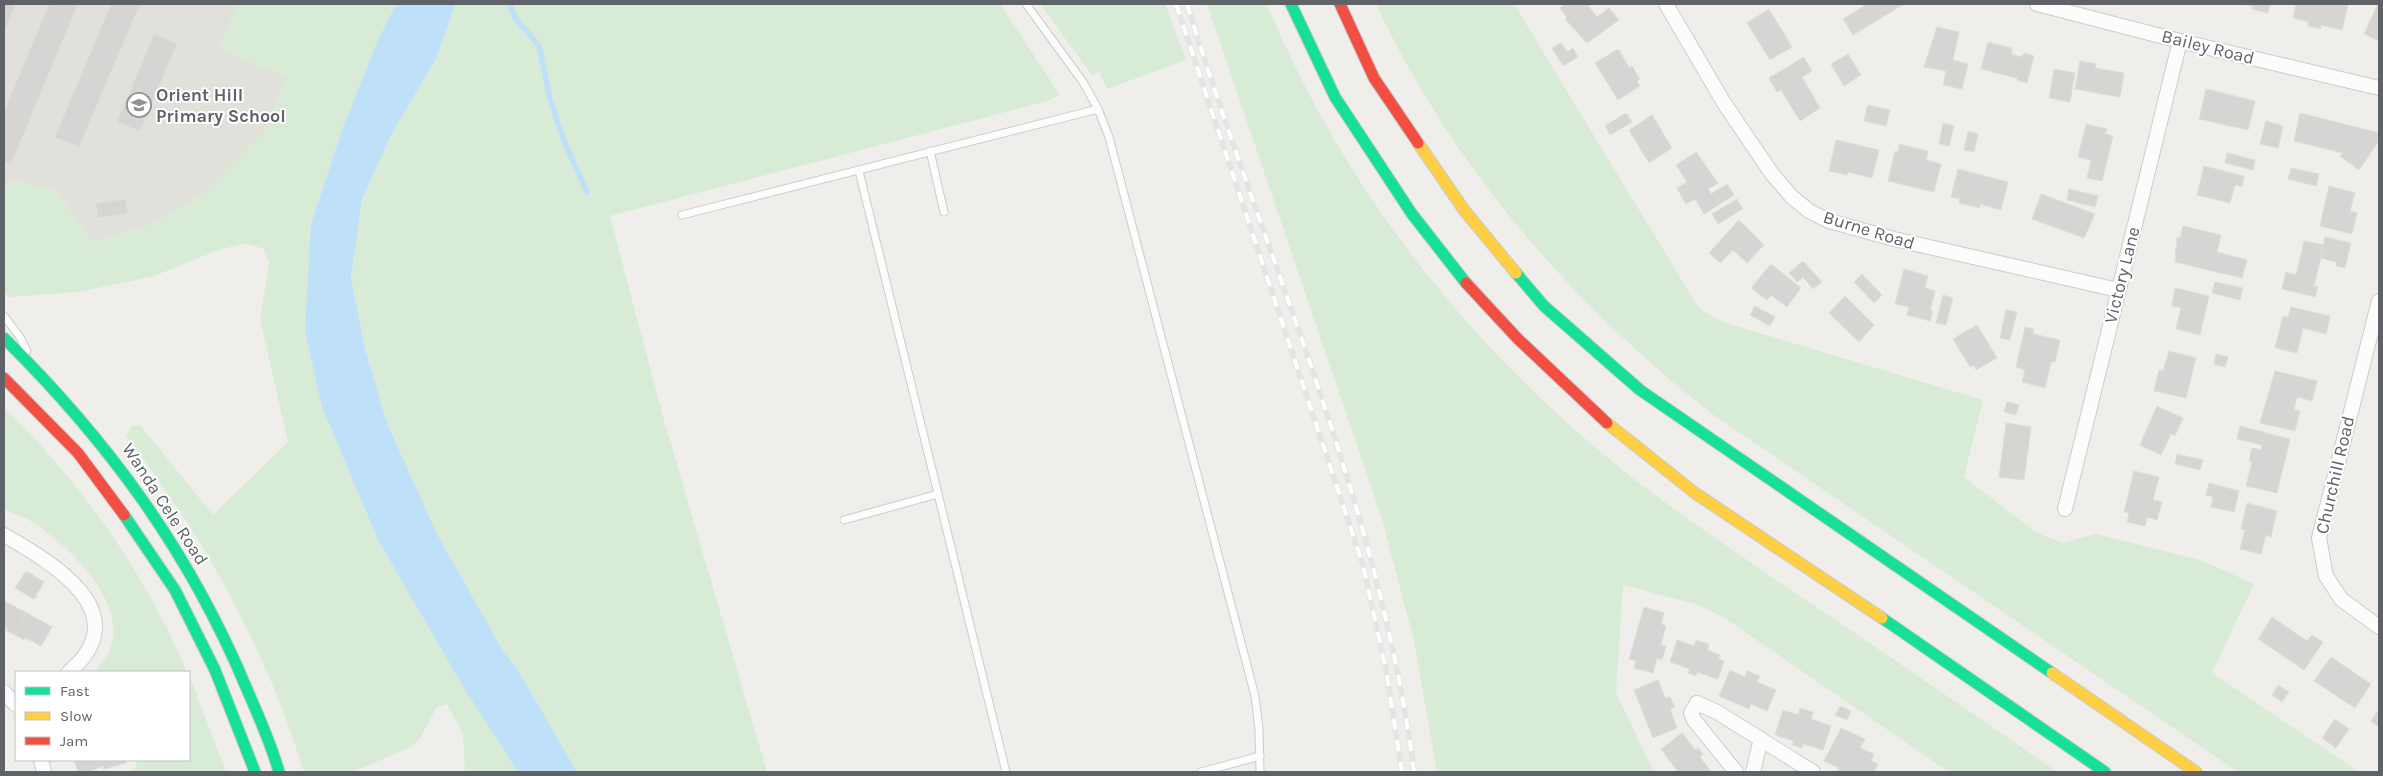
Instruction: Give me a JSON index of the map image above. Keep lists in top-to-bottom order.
{
  "streets": {
    "main road": ["Wanda Cele Road"],
    "street": [
      "Bailey Road",
      "Burne Road",
      "Victory Lane",
      "Churchill Road"
    ]
  },
  "crossings": [
    ["Bailey Road", "Victory Lane"],
    ["Burne Road", "Victory Lane"]
  ],
  "places": {
    "school or university": ["Orient Hill Primary School"]
  },
  "legend": ["Fast", "Slow", "Jam"]
}
